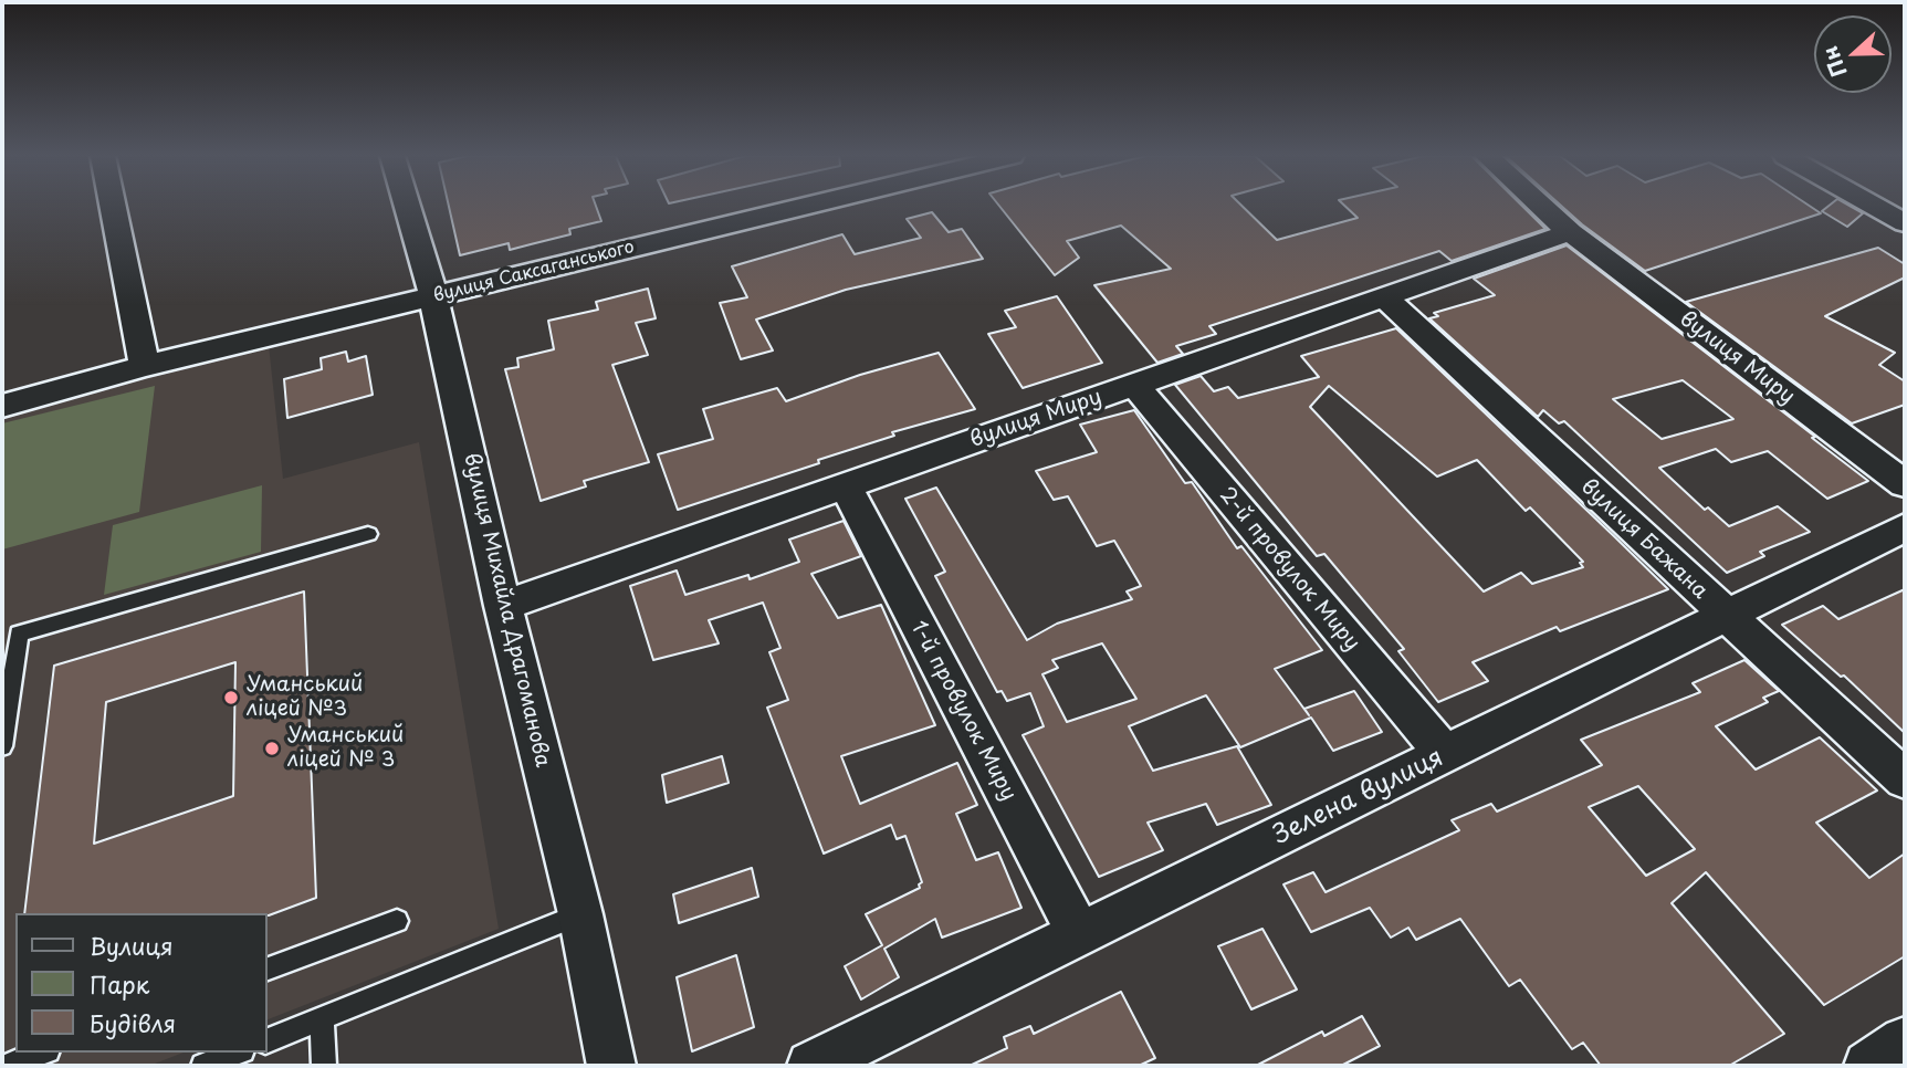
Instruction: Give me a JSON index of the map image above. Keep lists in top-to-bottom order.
{
  "streets": {
    "street": [
      "вулиця Саксаганського",
      "вулиця Миру",
      "вулиця Бажана",
      "2-й провулок Миру",
      "вулиця Михайла Драгоманова",
      "1-й провулок Миру",
      "Зелена вулиця"
    ]
  },
  "crossings": [
    ["вулиця Саксаганського", "вулиця Михайла Драгоманова"],
    ["вулиця Миру", "вулиця Бажана"],
    ["вулиця Миру", "2-й провулок Миру"],
    ["вулиця Миру", "вулиця Михайла Драгоманова"],
    ["вулиця Миру", "1-й провулок Миру"],
    ["вулиця Бажана", "Зелена вулиця"],
    ["2-й провулок Миру", "Зелена вулиця"],
    ["1-й провулок Миру", "Зелена вулиця"]
  ],
  "places": ["Уманський ліцей №3", "Уманський ліцей № 3"],
  "legend": ["Вулиця", "Парк", "Будівля"],
  "north": "left"
}
